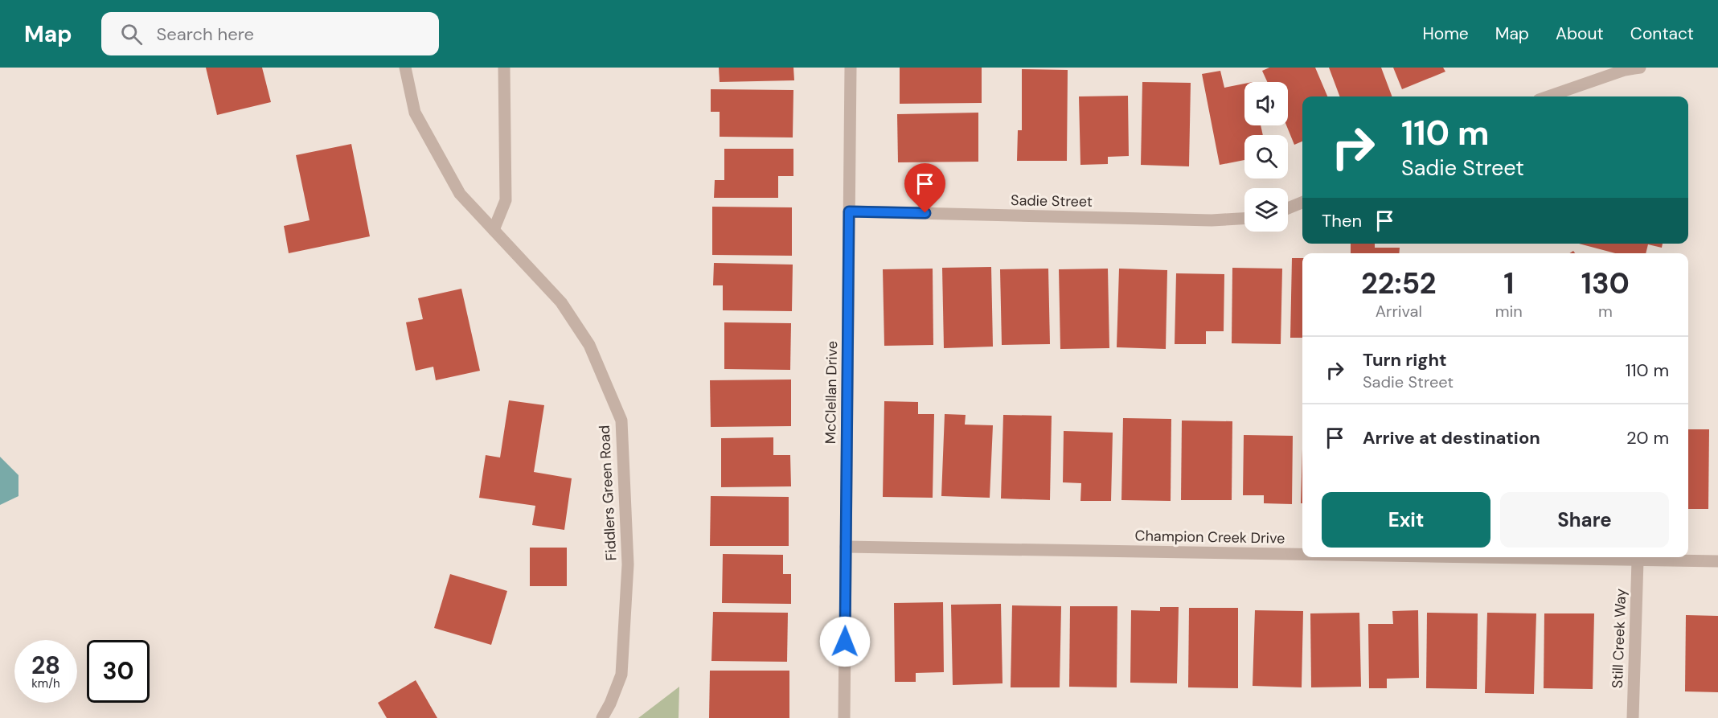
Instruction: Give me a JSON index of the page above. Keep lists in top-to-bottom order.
{
  "streets": {
    "street": [
      "Sadie Street",
      "McClellan Drive",
      "Fiddlers Green Road",
      "Champion Creek Drive",
      "Still Creek Way"
    ]
  },
  "crossings": [
    ["Sadie Street", "McClellan Drive"],
    ["McClellan Drive", "Champion Creek Drive"],
    ["Champion Creek Drive", "Still Creek Way"]
  ],
  "page": {
    "header": "Map",
    "search": "Search here",
    "nav": [
      "Home",
      "Map",
      "About",
      "Contact"
    ],
    "turn": ["110 m", "Sadie Street"],
    "then": "Then",
    "eta": [
      "22:52",
      "Arrival",
      "1",
      "min",
      "130",
      "m"
    ],
    "list": [
      {
        "name": "Turn right",
        "note": "Sadie Street",
        "value": "110 m"
      },
      {
        "name": "Arrive at destination",
        "value": "20 m"
      }
    ],
    "buttons": ["Exit", "Share"],
    "speed": "28 km/h",
    "limit": "30"
  }
}
